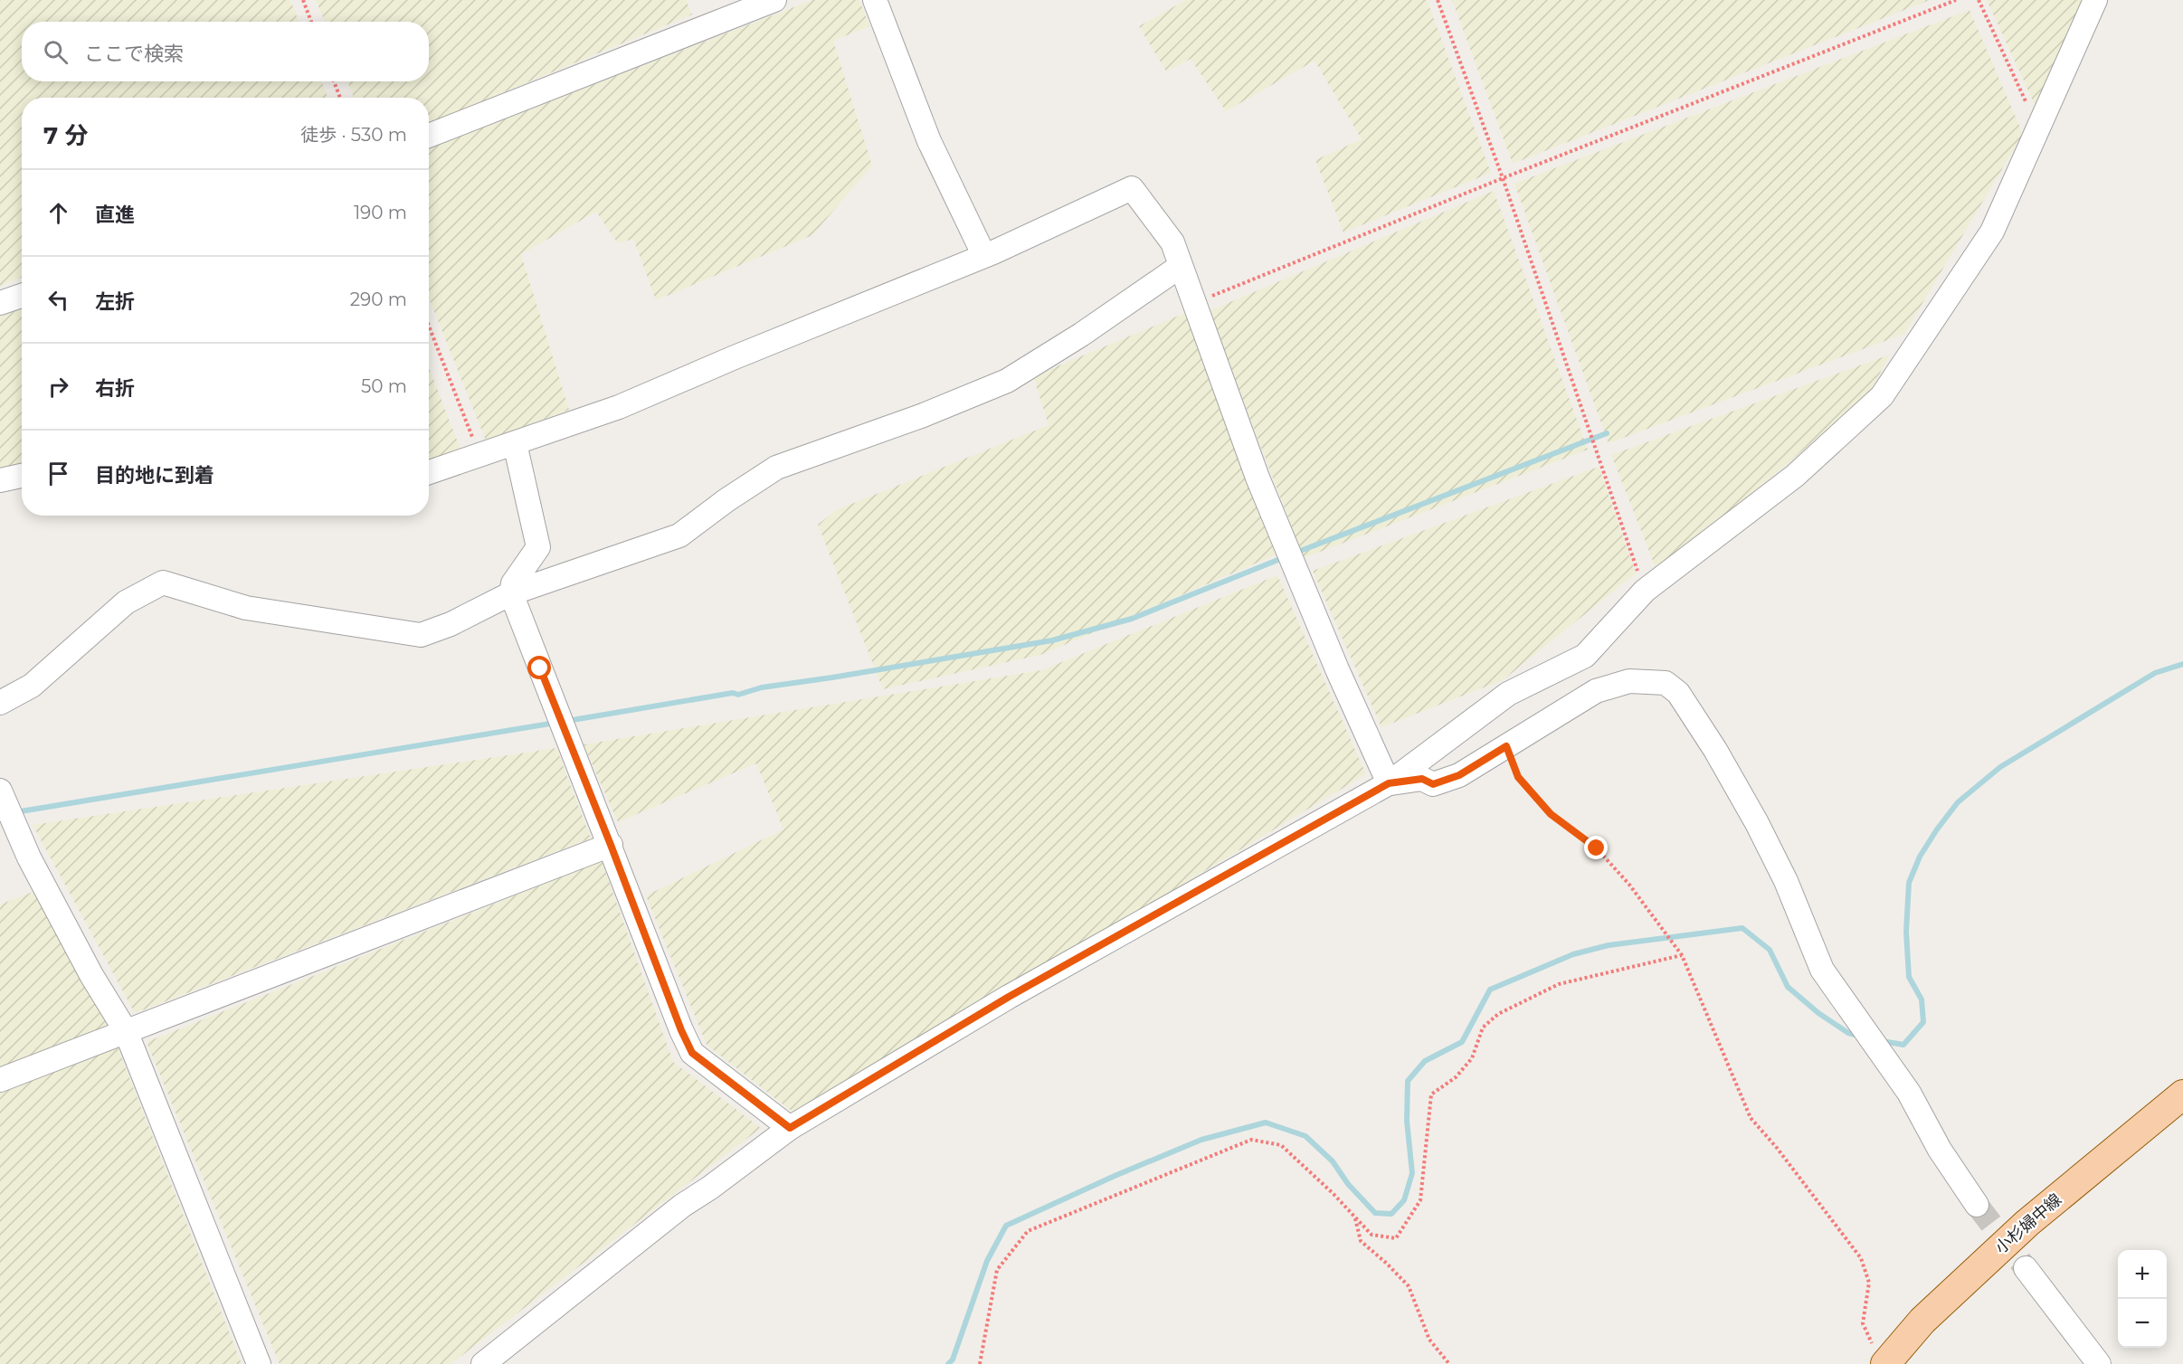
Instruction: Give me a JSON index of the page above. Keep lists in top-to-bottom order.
{
  "streets": {
    "main road": ["小杉婦中線"]
  },
  "page": {
    "search": "ここで検索",
    "heading": ["7 分", "徒歩 · 530 m"],
    "list": [
      ["直進", "190 m"],
      ["左折", "290 m"],
      ["右折", "50 m"],
      "目的地に到着"
    ],
    "map_buttons": ["+", "−"]
  }
}
